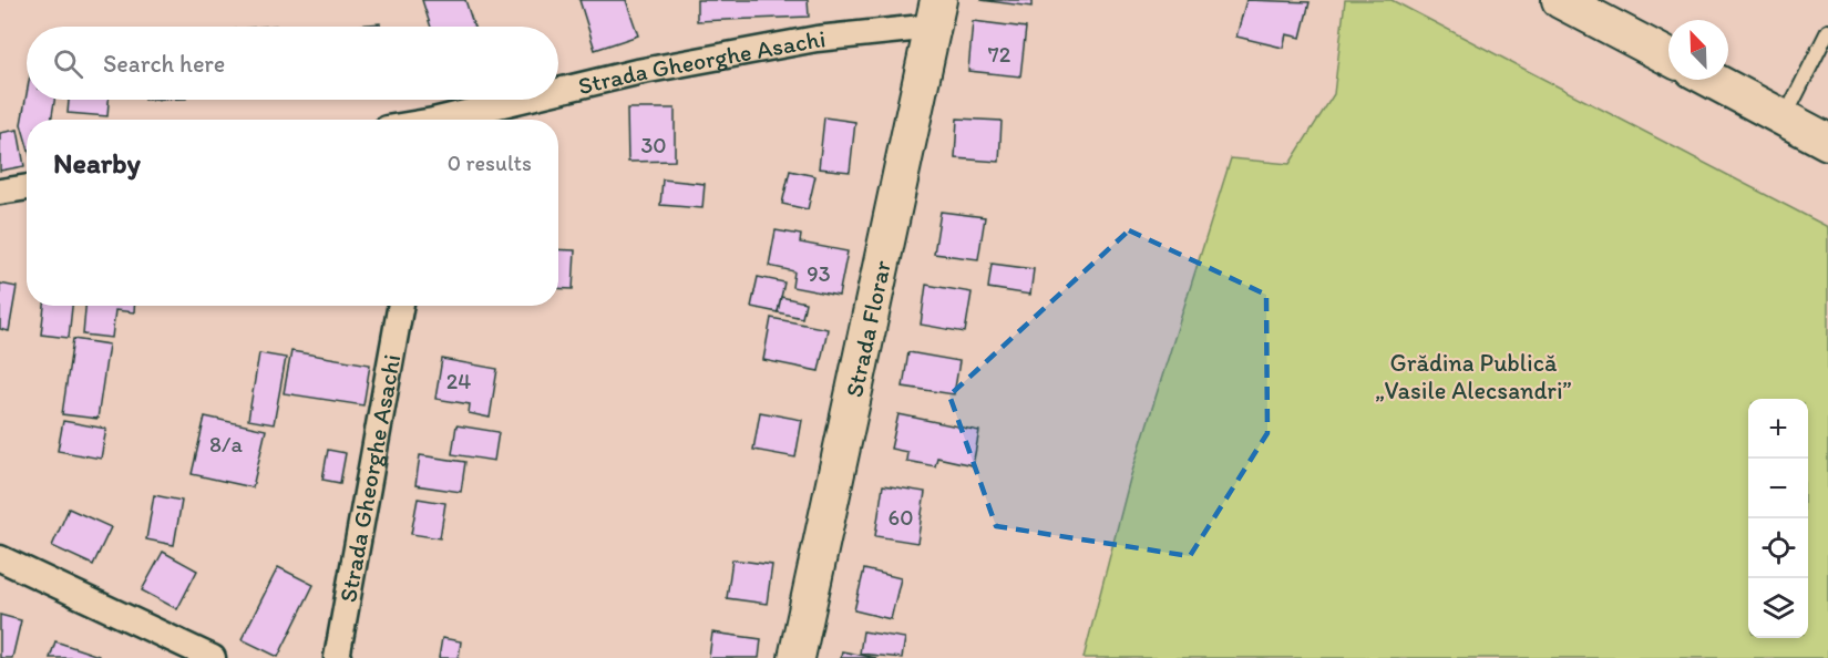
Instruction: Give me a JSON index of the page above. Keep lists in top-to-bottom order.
{
  "streets": {
    "street": ["Strada Gheorghe Asachi", "Strada Florar"]
  },
  "crossings": [
    ["Strada Gheorghe Asachi", "Strada Florar"]
  ],
  "parks": ["Grădina Publică „Vasile Alecsandri”"],
  "house_numbers": [
    "72",
    "30",
    "93",
    "24",
    "8/a",
    "60"
  ],
  "north": "top left",
  "page": {
    "search": "Search here",
    "heading": ["Nearby", "0 results"],
    "map_buttons": ["+", "−"]
  }
}
